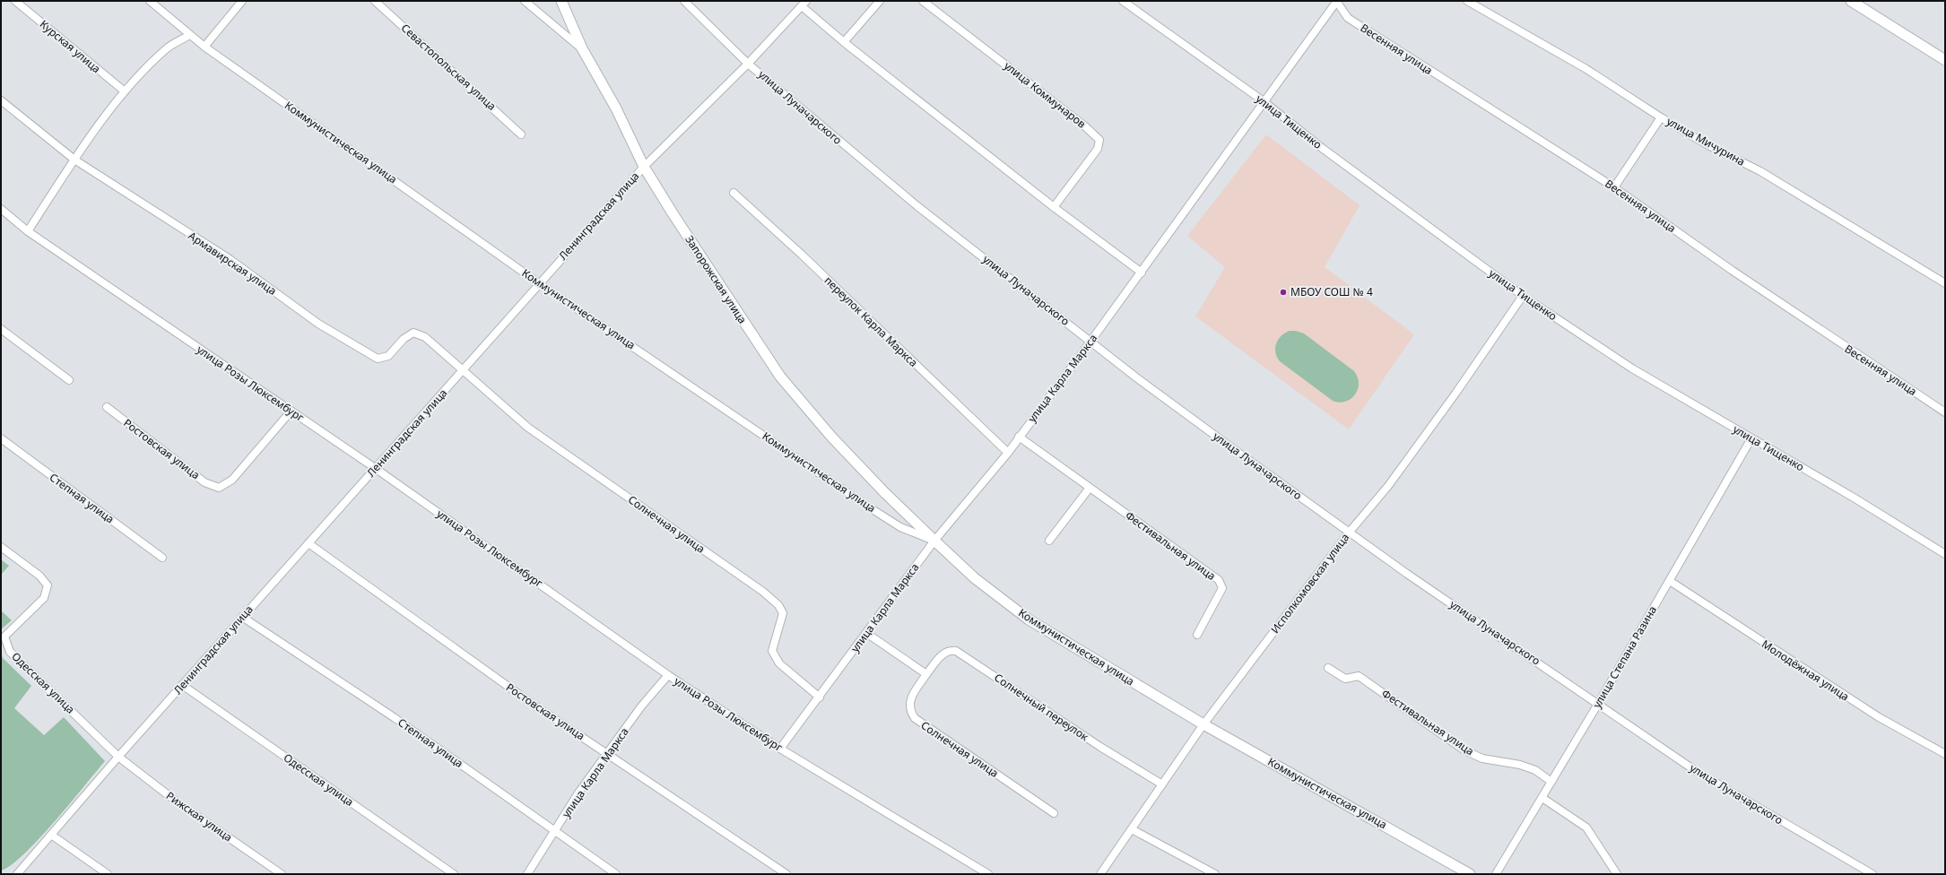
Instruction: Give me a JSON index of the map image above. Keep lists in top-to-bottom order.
{
  "streets": {
    "main road": ["Коммунистическая улица", "Запорожская улица"],
    "street": [
      "Курская улица",
      "Весенняя улица",
      "Севастопольская улица",
      "улица Коммунаров",
      "улица Луначарского",
      "улица Тищенко",
      "улица Мичурина",
      "Ленинградская улица",
      "Армавирская улица",
      "переулок Карла Маркса",
      "улица Карла Маркса",
      "улица Розы Люксембург",
      "Ростовская улица",
      "Степная улица",
      "Солнечная улица",
      "Фестивальная улица",
      "Исполкомовская улица",
      "улица Степана Разина",
      "Молодёжная улица",
      "Одесская улица",
      "Солнечный переулок",
      "Рижская улица"
    ]
  },
  "crossings": [
    ["Весенняя улица", "улица Карла Маркса"],
    ["улица Луначарского", "Ленинградская улица"],
    ["улица Луначарского", "улица Карла Маркса"],
    ["улица Луначарского", "Исполкомовская улица"],
    ["улица Луначарского", "улица Степана Разина"],
    ["улица Тищенко", "улица Карла Маркса"],
    ["улица Тищенко", "Исполкомовская улица"],
    ["улица Тищенко", "улица Степана Разина"],
    ["Коммунистическая улица", "Ленинградская улица"],
    ["Коммунистическая улица", "Запорожская улица"],
    ["Коммунистическая улица", "улица Карла Маркса"],
    ["Коммунистическая улица", "Исполкомовская улица"],
    ["Ленинградская улица", "Армавирская улица"],
    ["Ленинградская улица", "Запорожская улица"],
    ["Ленинградская улица", "улица Розы Люксембург"],
    ["Ленинградская улица", "Ростовская улица"],
    ["Ленинградская улица", "Степная улица"],
    ["Ленинградская улица", "Солнечная улица"],
    ["Ленинградская улица", "Одесская улица"],
    ["Ленинградская улица", "Рижская улица"],
    ["Армавирская улица", "Солнечная улица"],
    ["Запорожская улица", "улица Карла Маркса"],
    ["переулок Карла Маркса", "улица Карла Маркса"],
    ["улица Карла Маркса", "улица Розы Люксембург"],
    ["улица Карла Маркса", "Ростовская улица"],
    ["улица Карла Маркса", "Степная улица"],
    ["улица Карла Маркса", "Солнечная улица"],
    ["улица Карла Маркса", "Фестивальная улица"],
    ["улица Розы Люксембург", "Ростовская улица"],
    ["Солнечная улица", "Солнечный переулок"],
    ["Фестивальная улица", "улица Степана Разина"],
    ["Исполкомовская улица", "Солнечный переулок"],
    ["улица Степана Разина", "Молодёжная улица"],
    ["Одесская улица", "Рижская улица"]
  ],
  "places": ["МБОУ СОШ № 4"]
}
